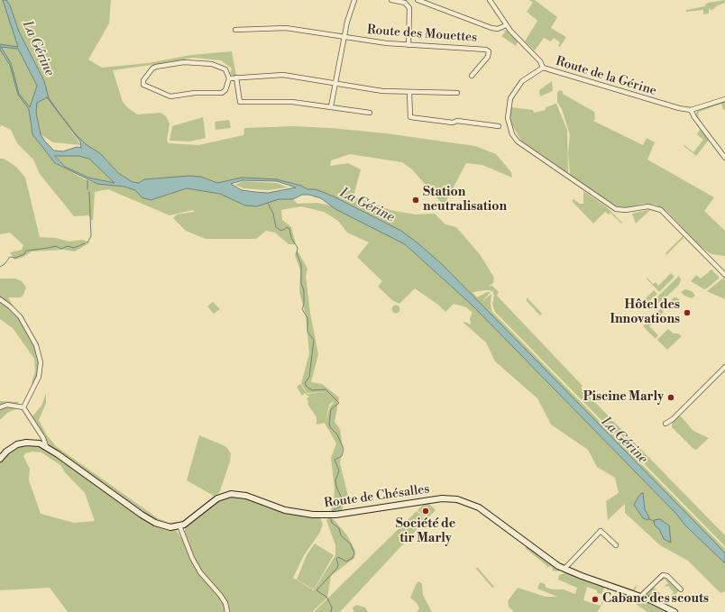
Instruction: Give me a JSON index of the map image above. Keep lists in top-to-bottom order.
{
  "streets": {
    "street": ["Route des Mouettes", "Route de la Gérine", "Route de Chésalles"]
  },
  "water": ["La Gérine"],
  "places": [
    "Station neutralisation",
    "Hôtel des Innovations",
    "Piscine Marly",
    "Société de tir Marly",
    "Cabane des scouts"
  ]
}
